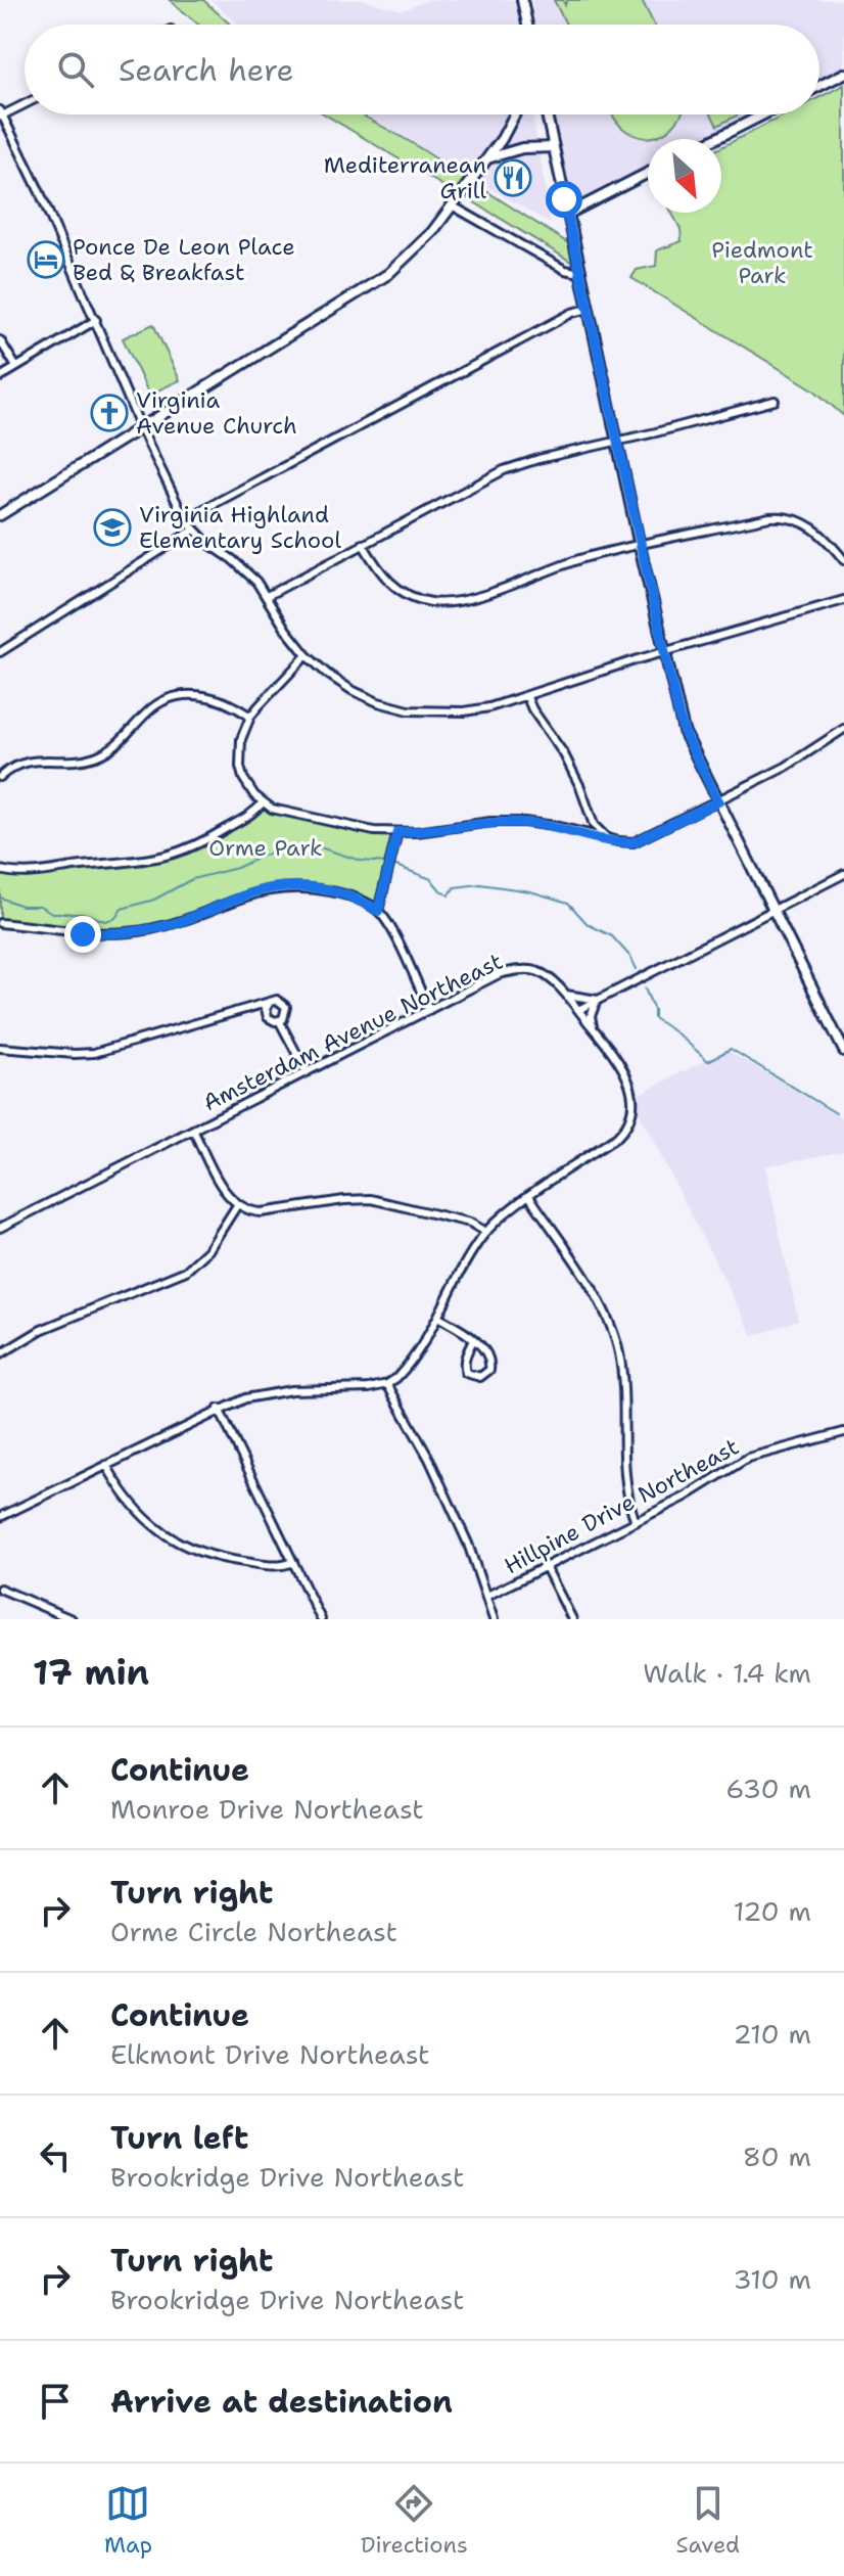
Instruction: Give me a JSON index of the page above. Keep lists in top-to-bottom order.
{
  "streets": {
    "street": ["Amsterdam Avenue Northeast", "Hillpine Drive Northeast"]
  },
  "parks": ["Piedmont Park", "Orme Park"],
  "places": {
    "restaurant": ["Mediterranean Grill"],
    "hotel": ["Ponce De Leon Place Bed & Breakfast"],
    "church": ["Virginia Avenue Church"],
    "school or university": ["Virginia Highland Elementary School"]
  },
  "north": "bottom right",
  "page": {
    "search": "Search here",
    "heading": ["17 min", "Walk · 1.4 km"],
    "list": [
      ["Continue", "Monroe Drive Northeast", "630 m"],
      ["Turn right", "Orme Circle Northeast", "120 m"],
      ["Continue", "Elkmont Drive Northeast", "210 m"],
      ["Turn left", "Brookridge Drive Northeast", "80 m"],
      ["Turn right", "Brookridge Drive Northeast", "310 m"],
      "Arrive at destination"
    ],
    "nav": ["Map", "Directions", "Saved"]
  }
}
